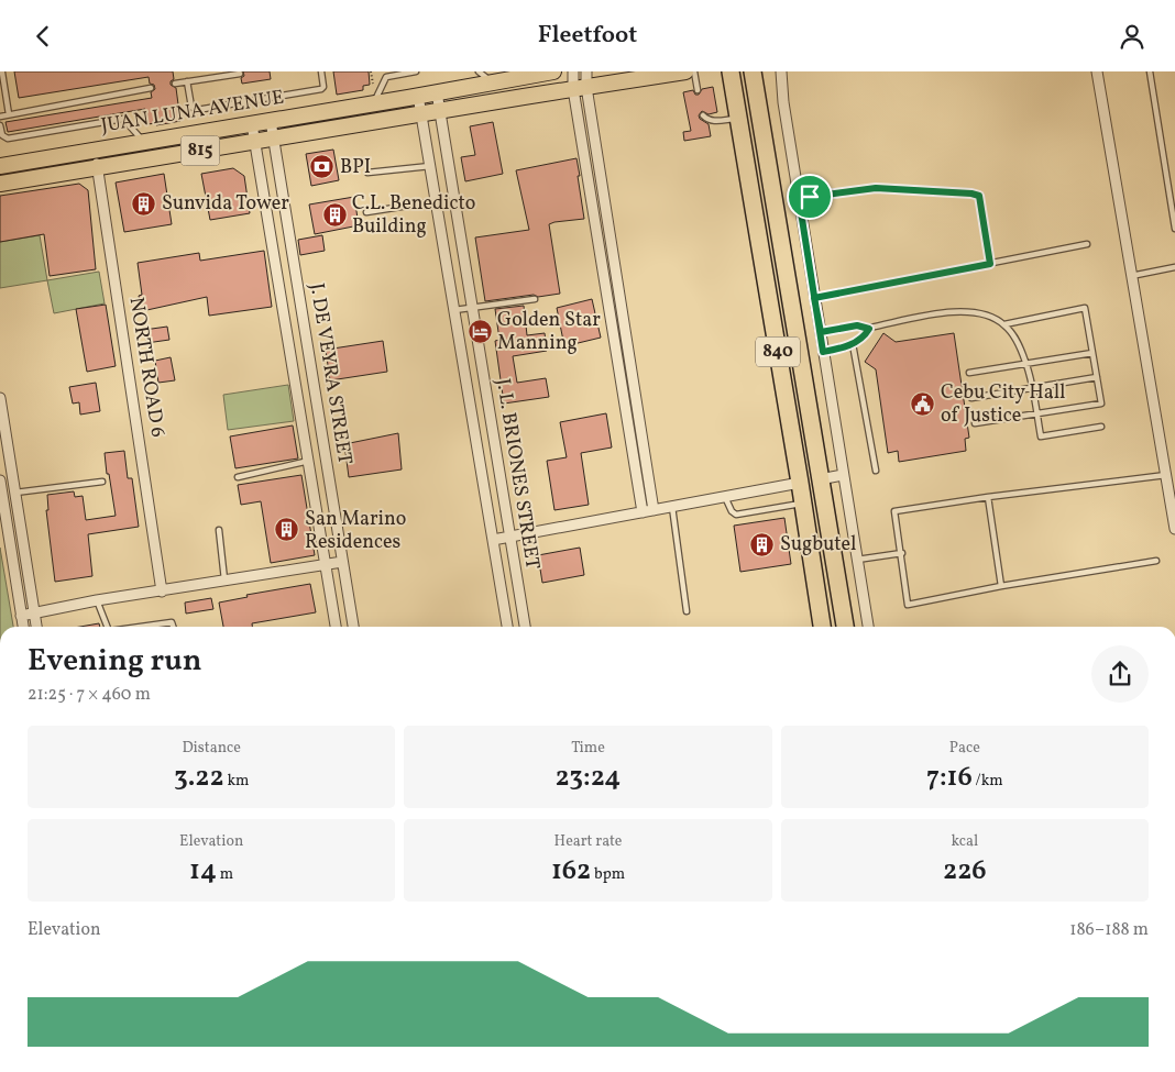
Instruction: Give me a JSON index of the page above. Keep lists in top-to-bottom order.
{
  "streets": {
    "highway": ["840"],
    "main road": ["JUAN LUNA AVENUE", "815"],
    "street": ["NORTH ROAD 6", "J. DE VEYRA STREET", "J. L. BRIONES STREET"]
  },
  "crossings": [
    ["JUAN LUNA AVENUE", "NORTH ROAD 6"],
    ["JUAN LUNA AVENUE", "J. DE VEYRA STREET"],
    ["JUAN LUNA AVENUE", "J. L. BRIONES STREET"]
  ],
  "places": {
    "bank": ["BPI"],
    "building": [
      "Sunvida Tower",
      "C.L. Benedicto Building",
      "San Marino Residences",
      "Sugbutel"
    ],
    "hotel": ["Golden Star Manning"],
    "public building": ["Cebu City Hall of Justice"]
  },
  "page": {
    "header": "Fleetfoot",
    "heading": ["Evening run", "21:25 · 7 × 460 m"],
    "stats": [
      ["Distance", "3.22 km"],
      ["Time", "23:24"],
      ["Pace", "7:16 /km"],
      ["Elevation", "14 m"],
      ["Heart rate", "162 bpm"],
      ["kcal", "226"]
    ],
    "chart": ["Elevation", "186–188 m"]
  }
}
